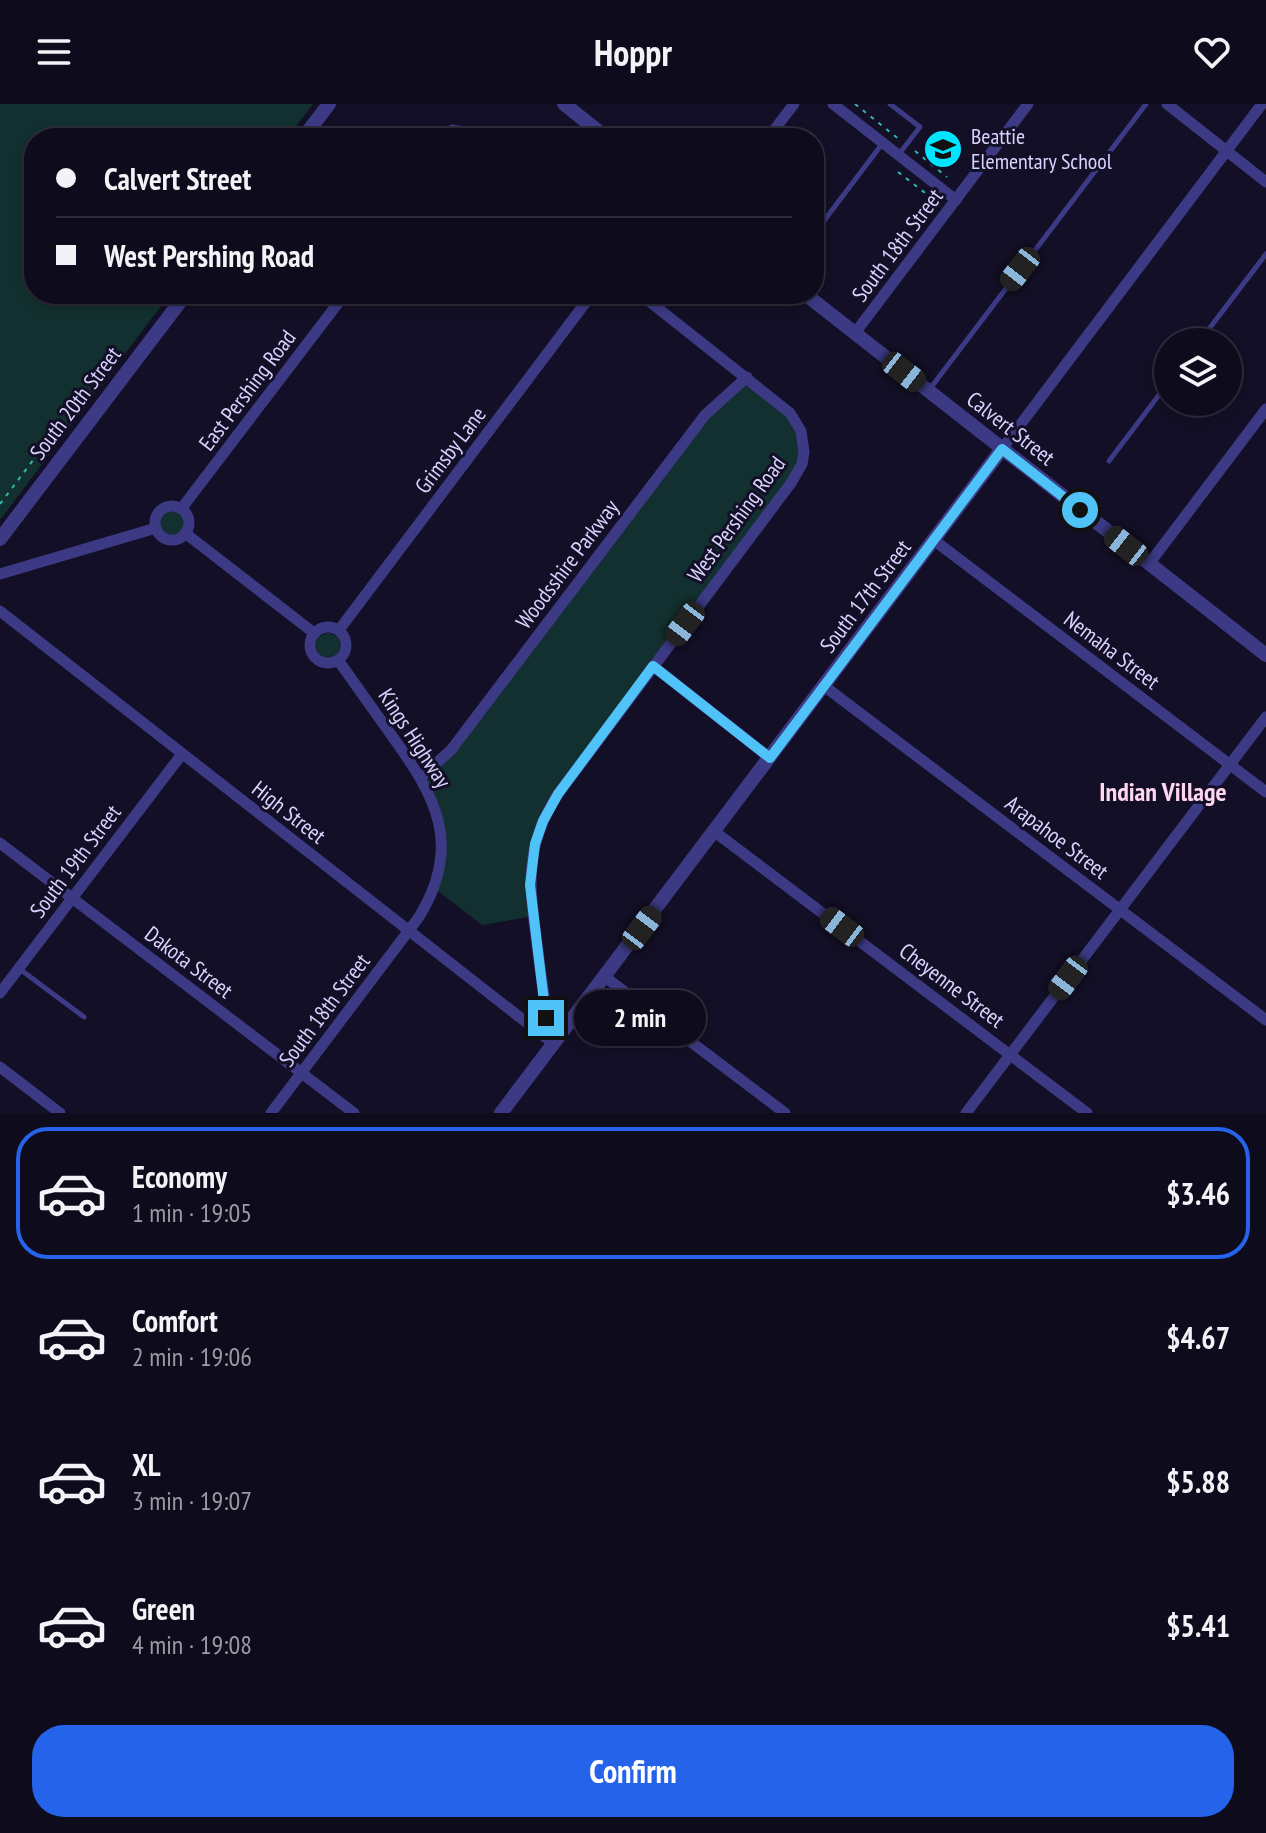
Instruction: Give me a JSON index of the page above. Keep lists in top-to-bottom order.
{
  "streets": {
    "street": [
      "South 18th Street",
      "East Pershing Road",
      "South 20th Street",
      "Calvert Street",
      "Grimsby Lane",
      "West Pershing Road",
      "Woodsshire Parkway",
      "South 17th Street",
      "Nemaha Street",
      "Kings Highway",
      "High Street",
      "Arapahoe Street",
      "South 19th Street",
      "Dakota Street",
      "Cheyenne Street"
    ]
  },
  "crossings": [
    ["South 18th Street", "Calvert Street"],
    ["South 18th Street", "Kings Highway"],
    ["South 18th Street", "High Street"],
    ["South 18th Street", "Dakota Street"],
    ["Calvert Street", "South 17th Street"],
    ["Grimsby Lane", "Kings Highway"],
    ["West Pershing Road", "Woodsshire Parkway"],
    ["West Pershing Road", "South 17th Street"],
    ["West Pershing Road", "High Street"],
    ["Woodsshire Parkway", "Kings Highway"],
    ["South 17th Street", "Nemaha Street"],
    ["South 17th Street", "High Street"],
    ["South 17th Street", "Arapahoe Street"],
    ["South 17th Street", "Cheyenne Street"],
    ["Kings Highway", "High Street"],
    ["High Street", "South 19th Street"],
    ["South 19th Street", "Dakota Street"]
  ],
  "districts": ["Indian Village"],
  "places": {
    "school or university": ["Beattie Elementary School"]
  },
  "page": {
    "header": "Hoppr",
    "banner": ["Calvert Street", "West Pershing Road"],
    "bubble": "2 min",
    "list": [
      {
        "name": "Economy",
        "note": "1 min · 19:05",
        "value": "$3.46"
      },
      {
        "name": "Comfort",
        "note": "2 min · 19:06",
        "value": "$4.67"
      },
      {
        "name": "XL",
        "note": "3 min · 19:07",
        "value": "$5.88"
      },
      {
        "name": "Green",
        "note": "4 min · 19:08",
        "value": "$5.41"
      }
    ],
    "buttons": "Confirm"
  }
}
